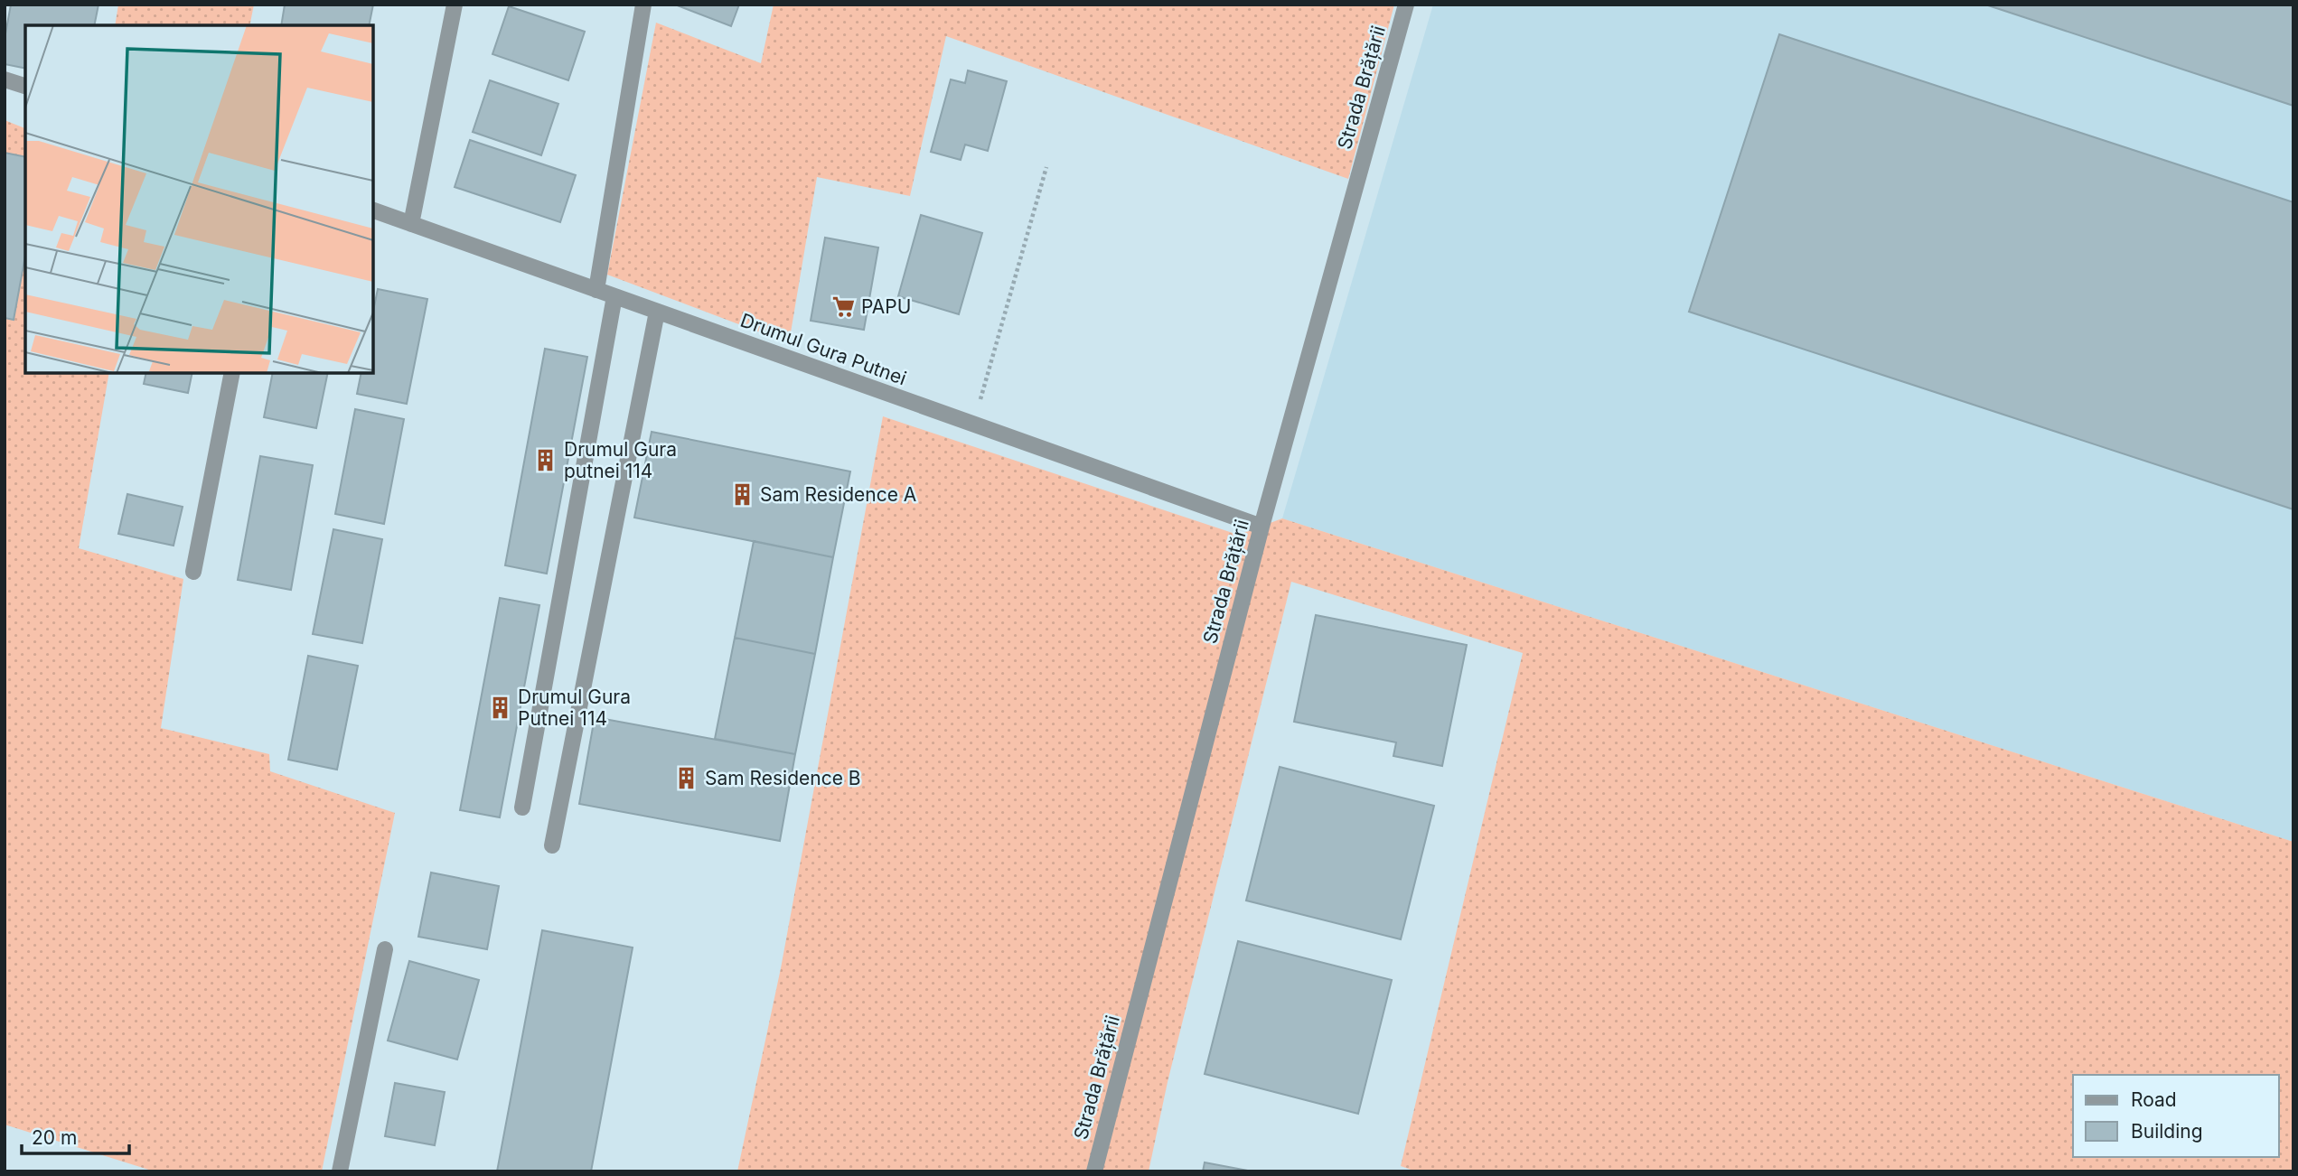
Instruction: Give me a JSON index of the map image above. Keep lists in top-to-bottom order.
{
  "streets": {
    "street": ["Strada Brățării", "Drumul Gura Putnei"]
  },
  "crossings": [
    ["Strada Brățării", "Drumul Gura Putnei"]
  ],
  "places": {
    "supermarket": ["PAPU"],
    "building": [
      "Drumul Gura putnei 114",
      "Sam Residence A",
      "Drumul Gura Putnei 114",
      "Sam Residence B"
    ]
  },
  "legend": ["Road", "Building"],
  "scale_bar": "20 m"
}
